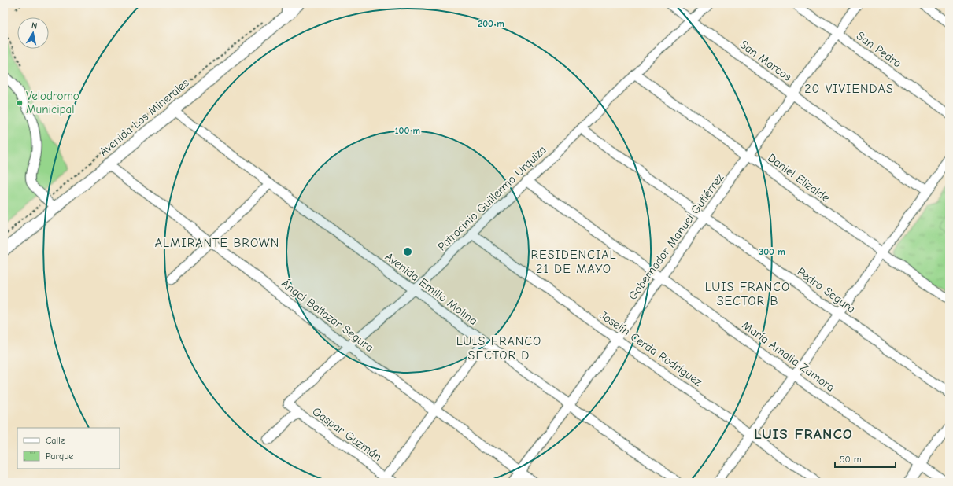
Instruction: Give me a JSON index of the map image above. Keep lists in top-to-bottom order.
{
  "streets": {
    "main road": ["Avenida Los Minerales"],
    "street": [
      "San Pedro",
      "San Marcos",
      "Daniel Elizalde",
      "Patrocinio Guillermo Urquiza",
      "Gobernador Manuel Gutiérrez",
      "Avenida Emilio Molina",
      "Pedro Segura",
      "Ángel Baltazar Segura",
      "Joselín Cerda Rodríguez",
      "María Amalia Zamora",
      "Gaspar Guzmán"
    ]
  },
  "crossings": [
    ["San Pedro", "Gobernador Manuel Gutiérrez"],
    ["San Marcos", "Patrocinio Guillermo Urquiza"],
    ["San Marcos", "Gobernador Manuel Gutiérrez"],
    ["Avenida Los Minerales", "Avenida Emilio Molina"],
    ["Avenida Los Minerales", "Ángel Baltazar Segura"],
    ["Daniel Elizalde", "Patrocinio Guillermo Urquiza"],
    ["Daniel Elizalde", "Gobernador Manuel Gutiérrez"],
    ["Patrocinio Guillermo Urquiza", "Avenida Emilio Molina"],
    ["Patrocinio Guillermo Urquiza", "Pedro Segura"],
    ["Patrocinio Guillermo Urquiza", "Ángel Baltazar Segura"],
    ["Patrocinio Guillermo Urquiza", "Joselín Cerda Rodríguez"],
    ["Patrocinio Guillermo Urquiza", "María Amalia Zamora"],
    ["Patrocinio Guillermo Urquiza", "Gaspar Guzmán"],
    ["Gobernador Manuel Gutiérrez", "Avenida Emilio Molina"],
    ["Gobernador Manuel Gutiérrez", "Pedro Segura"],
    ["Gobernador Manuel Gutiérrez", "Ángel Baltazar Segura"],
    ["Gobernador Manuel Gutiérrez", "Joselín Cerda Rodríguez"],
    ["Gobernador Manuel Gutiérrez", "María Amalia Zamora"]
  ],
  "districts": [
    "20 VIVIENDAS",
    "ALMIRANTE BROWN",
    "RESIDENCIAL 21 DE MAYO",
    "LUIS FRANCO SECTOR B",
    "LUIS FRANCO SECTOR D",
    "LUIS FRANCO"
  ],
  "places": ["Velodromo Municipal"],
  "legend": ["Calle", "Parque"],
  "scale_bar": "50 m",
  "north": "top",
  "rings": ["200 m", "100 m", "300 m"]
}
